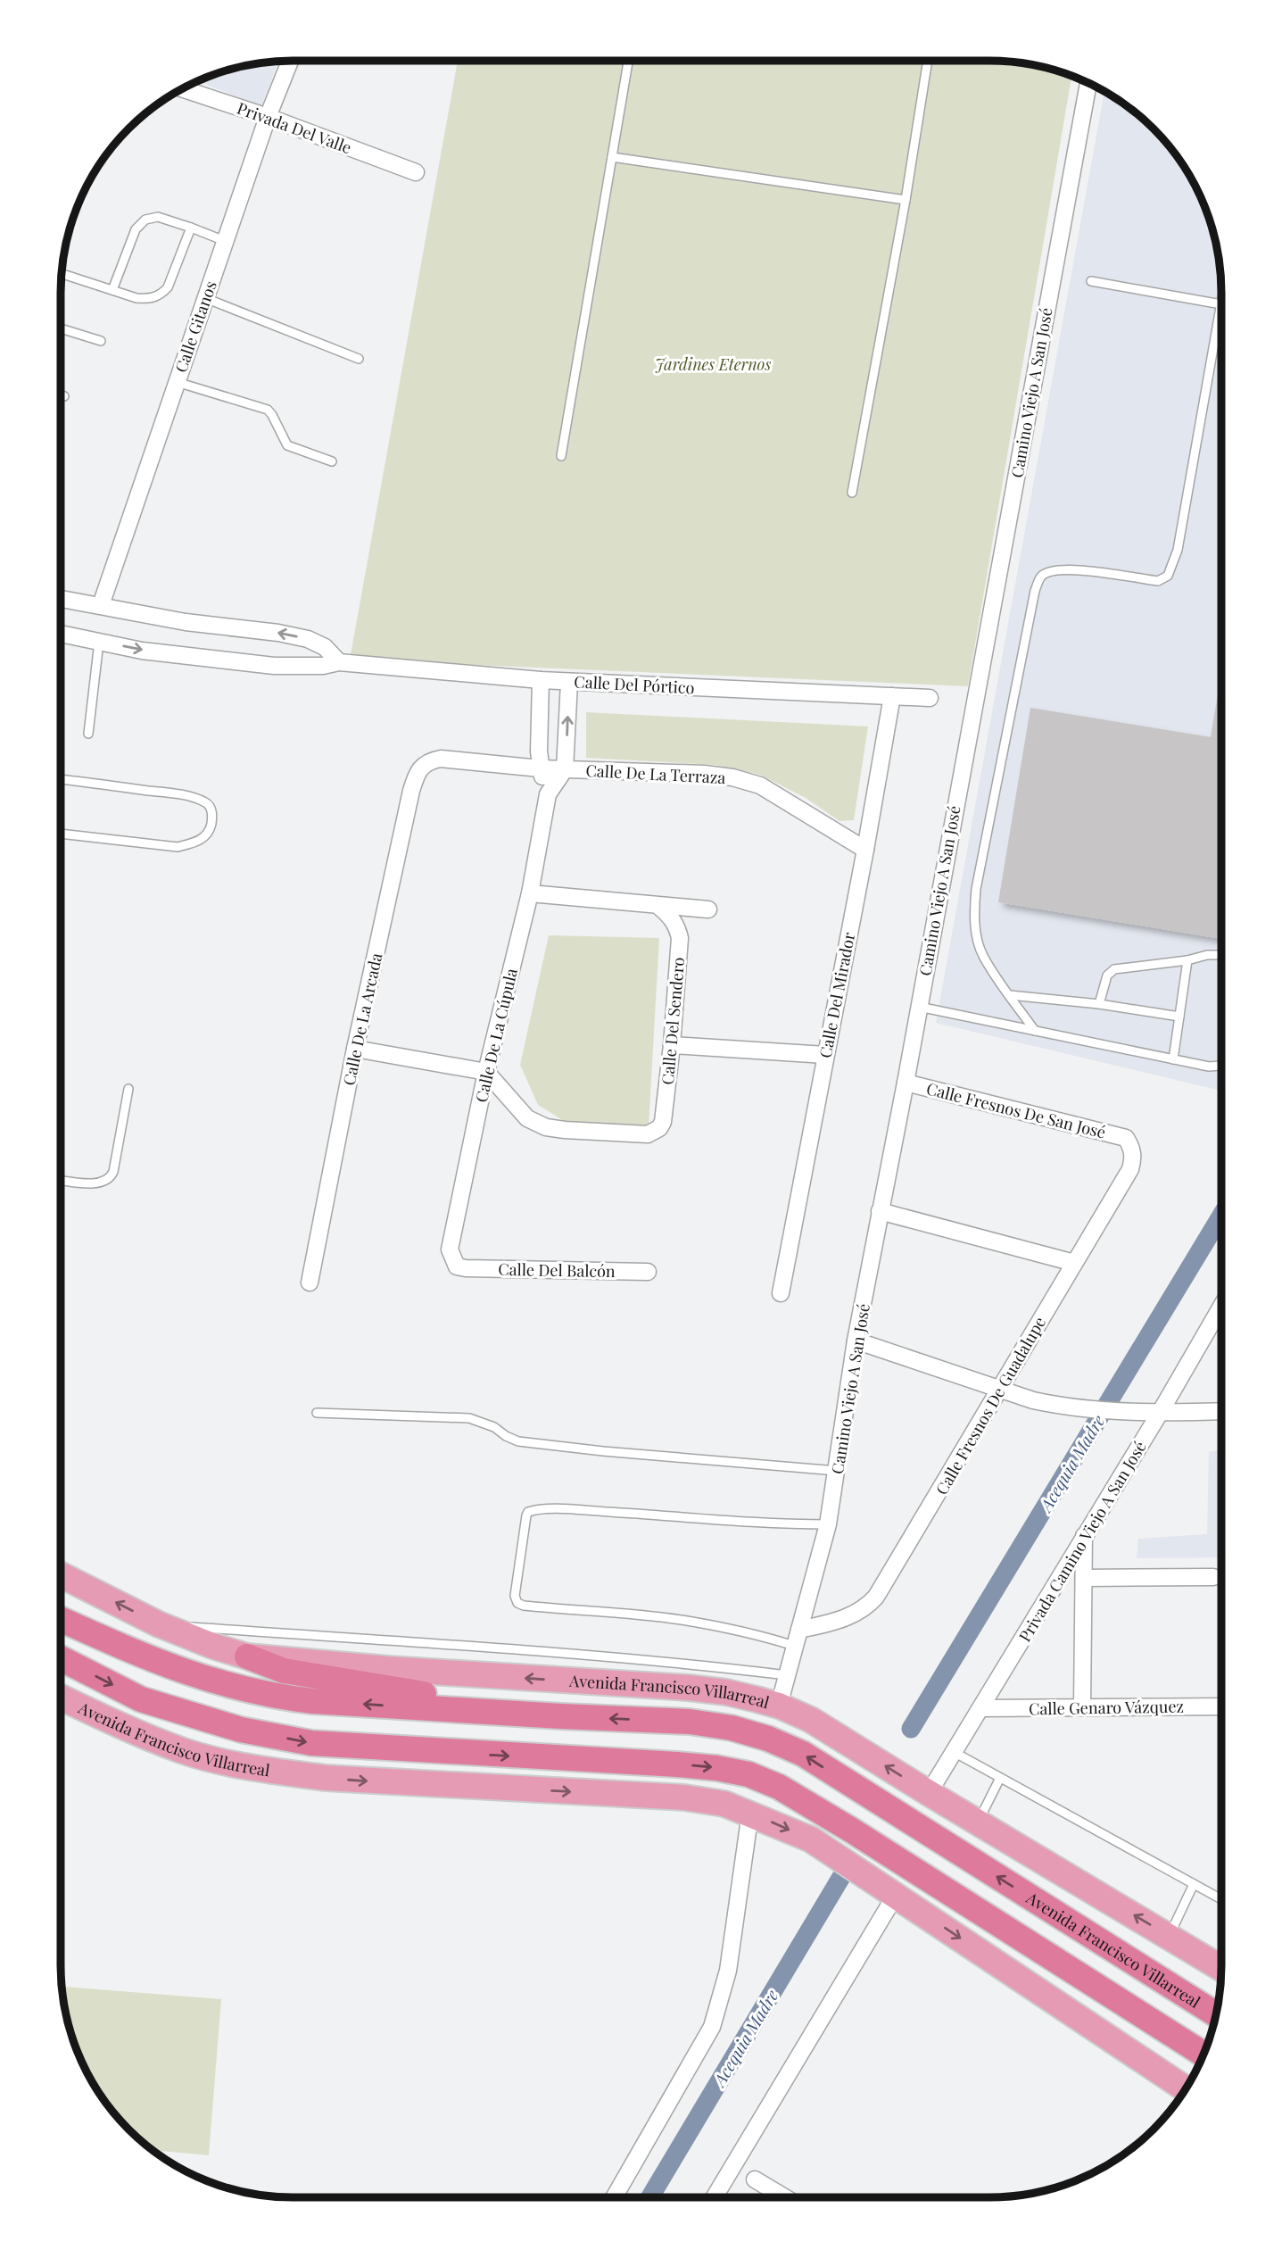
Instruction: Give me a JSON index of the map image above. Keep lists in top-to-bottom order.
{
  "streets": {
    "highway": ["Avenida Francisco Villarreal"],
    "street": [
      "Privada Del Valle",
      "Calle Gitanos",
      "Camino Viejo A San José",
      "Calle Del Pórtico",
      "Calle De La Terraza",
      "Calle Del Mirador",
      "Calle De La Arcada",
      "Calle Del Sendero",
      "Calle De La Cúpula",
      "Calle Fresnos De San José",
      "Calle Del Balcón",
      "Calle Fresnos De Guadalupe",
      "Privada Camino Viejo A San José",
      "Calle Genaro Vázquez"
    ]
  },
  "crossings": [
    ["Privada Del Valle", "Calle Gitanos"],
    ["Camino Viejo A San José", "Calle Fresnos De San José"],
    ["Camino Viejo A San José", "Calle Fresnos De Guadalupe"],
    ["Camino Viejo A San José", "Avenida Francisco Villarreal"],
    ["Calle Del Pórtico", "Calle Del Mirador"],
    ["Calle Del Pórtico", "Calle De La Cúpula"],
    ["Calle De La Terraza", "Calle Del Mirador"],
    ["Calle De La Terraza", "Calle De La Arcada"],
    ["Calle De La Terraza", "Calle De La Cúpula"],
    ["Calle Del Sendero", "Calle De La Cúpula"],
    ["Calle De La Cúpula", "Calle Del Balcón"],
    ["Calle Fresnos De San José", "Calle Fresnos De Guadalupe"],
    ["Privada Camino Viejo A San José", "Avenida Francisco Villarreal"],
    ["Privada Camino Viejo A San José", "Calle Genaro Vázquez"]
  ],
  "water": ["Acequia Madre"],
  "parks": ["Jardines Eternos"]
}
